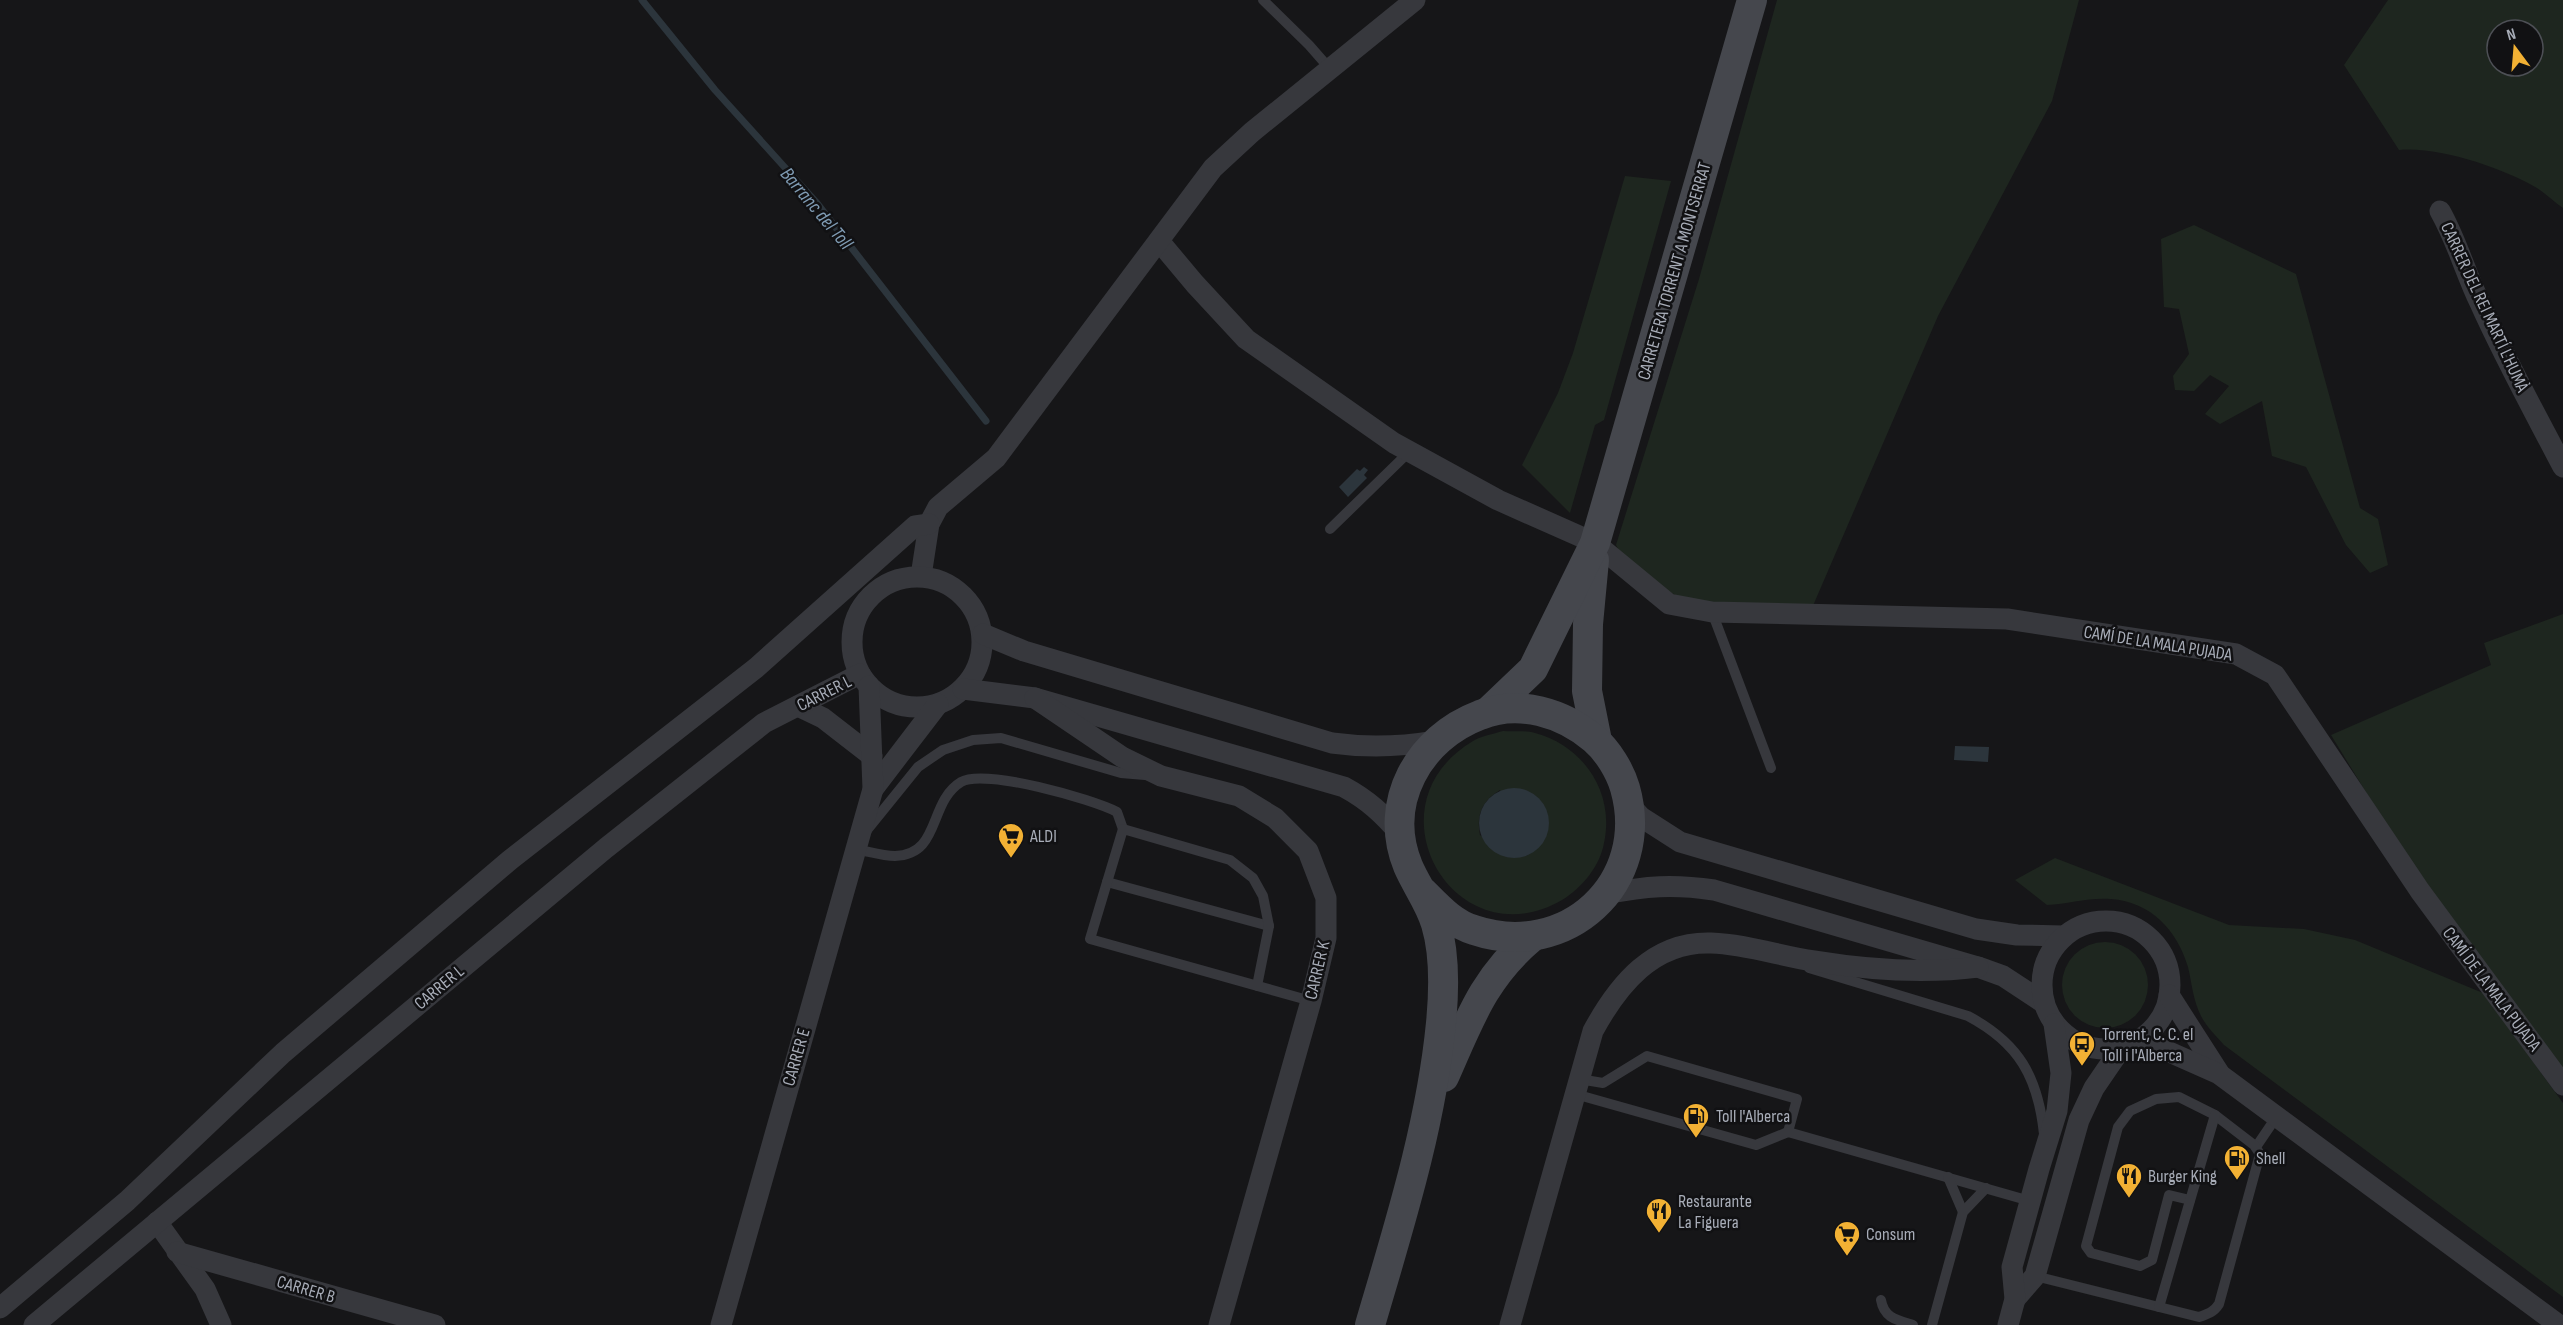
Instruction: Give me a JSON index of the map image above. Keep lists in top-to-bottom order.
{
  "streets": {
    "main road": ["CARRETERA TORRENT A MONTSERRAT"],
    "street": [
      "CARRER DEL REI MARTÍ L'HUMÀ",
      "CAMÍ DE LA MALA PUJADA",
      "CARRER L",
      "CARRER K",
      "CARRER E",
      "CARRER B"
    ]
  },
  "crossings": [
    ["CARRETERA TORRENT A MONTSERRAT", "CAMÍ DE LA MALA PUJADA"]
  ],
  "water": ["Barranc del Toll"],
  "places": {
    "supermarket": ["ALDI", "Consum"],
    "bus stop": ["Torrent, C. C. el Toll i l'Alberca"],
    "fuel station": ["Toll l'Alberca", "Shell"],
    "restaurant": ["Burger King", "Restaurante La Figuera"]
  },
  "north": "top"
}
